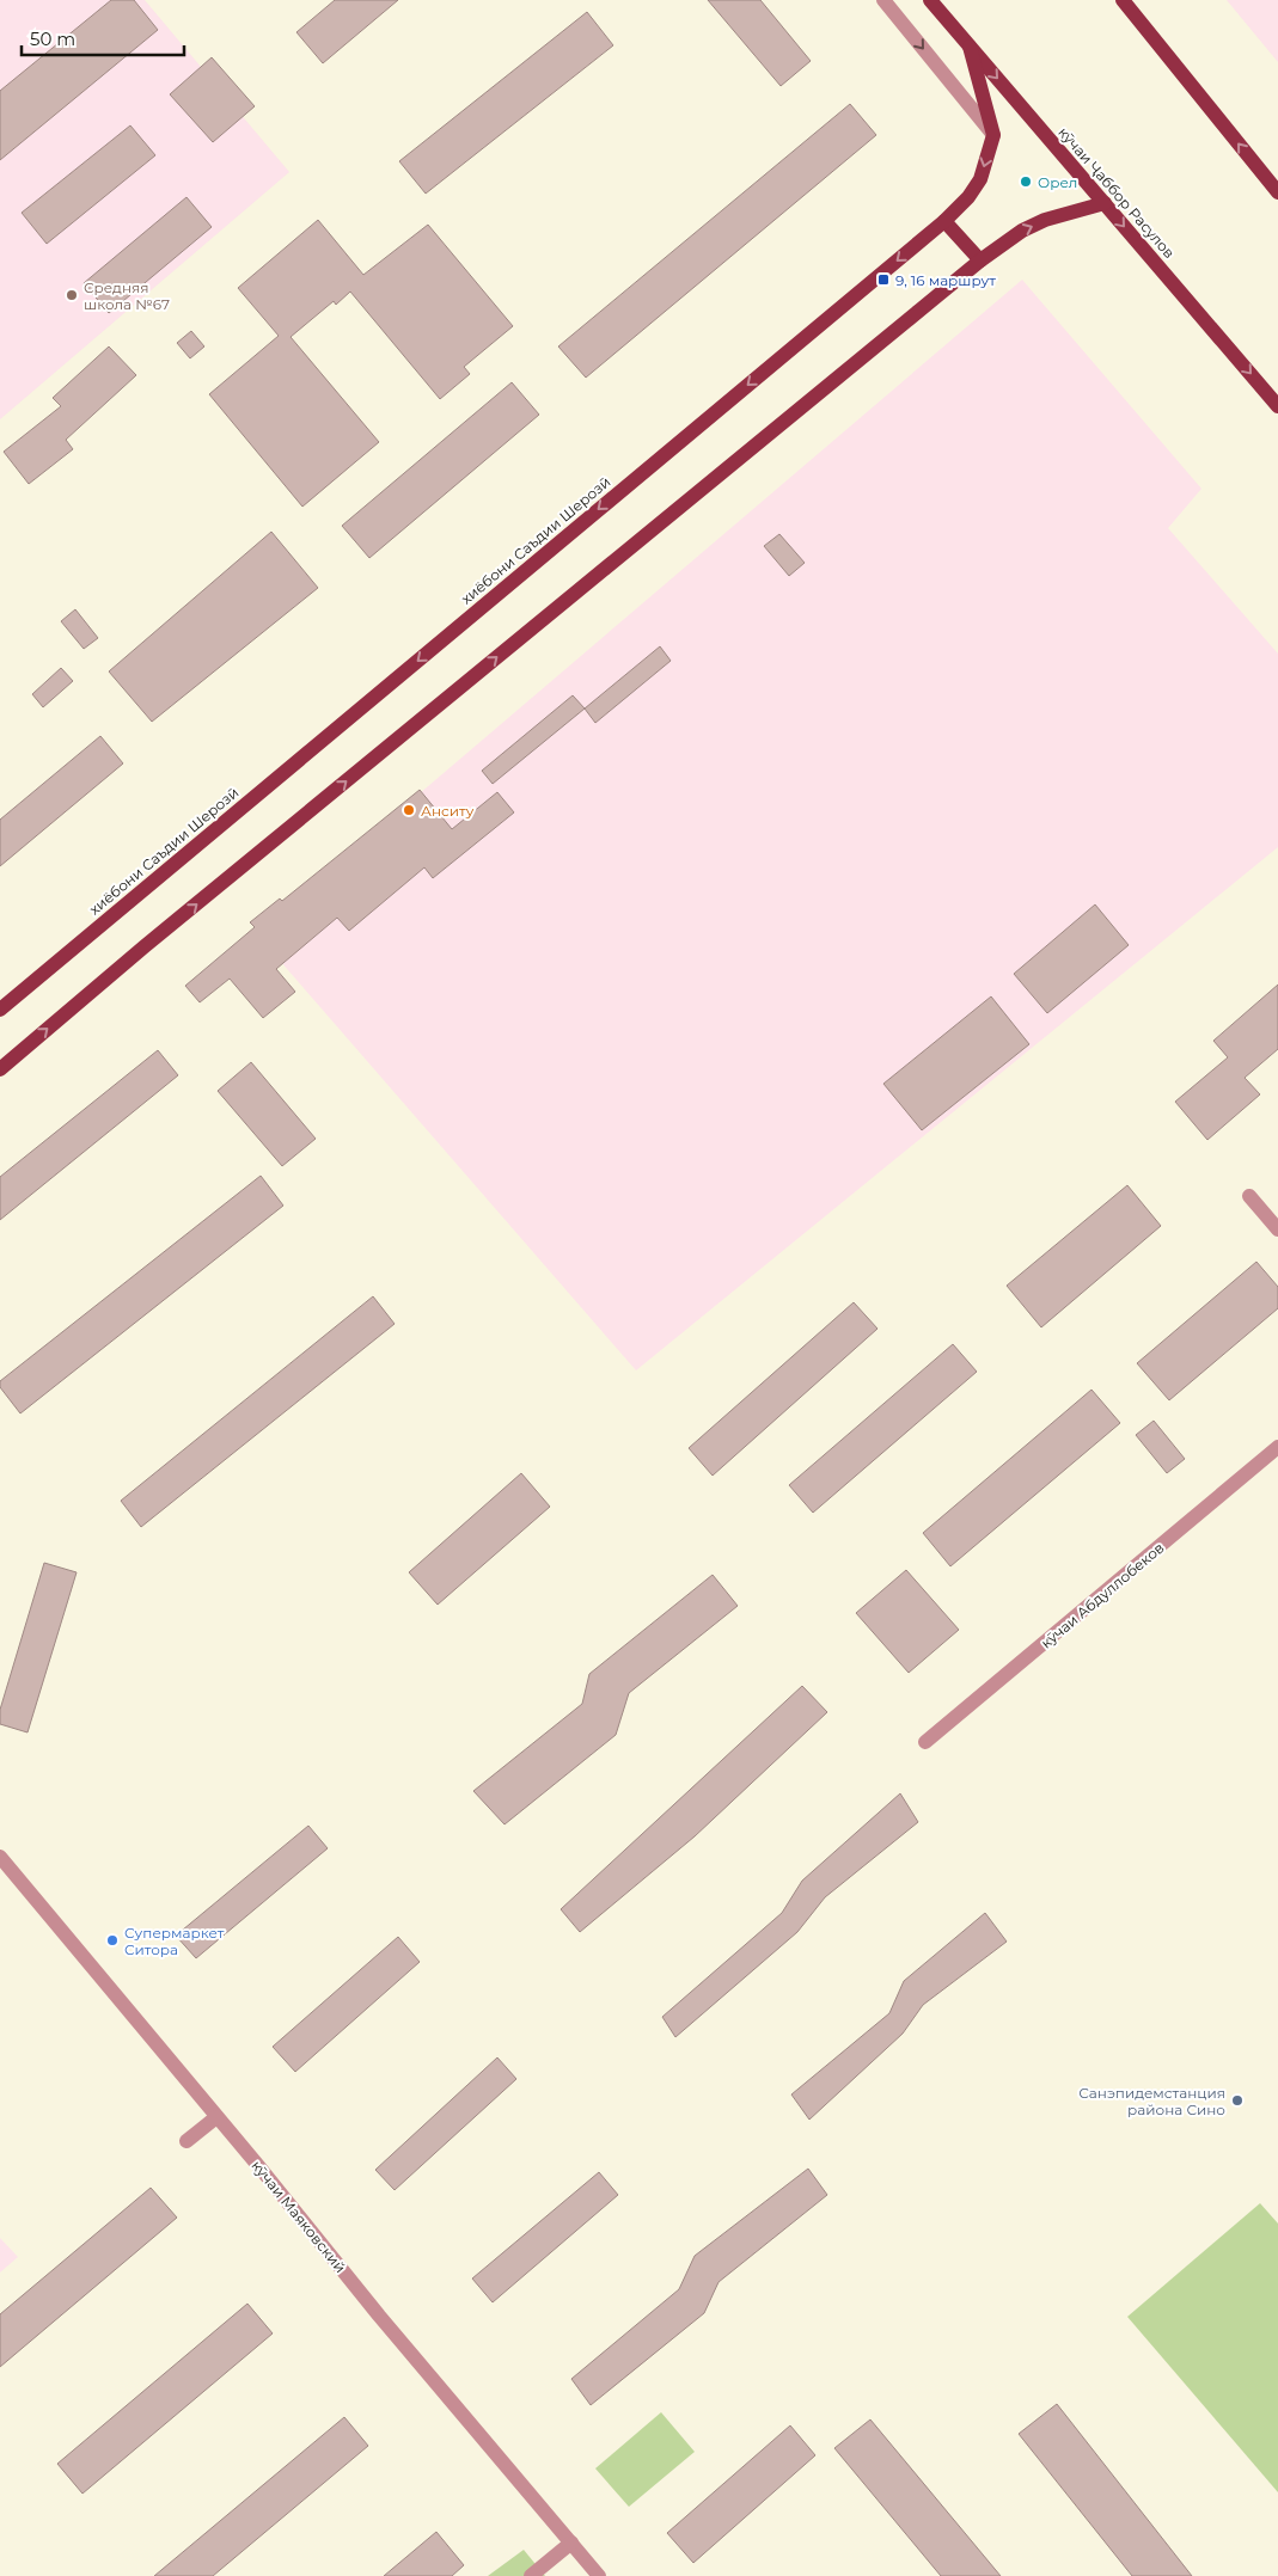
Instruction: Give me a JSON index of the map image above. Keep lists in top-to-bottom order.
{
  "streets": {
    "main road": ["кӯчаи Ҷаббор Расулов", "хиёбони Саъдии Шерозӣ"],
    "street": ["кӯчаи Абдуллобеков", "кӯчаи Маяковский"]
  },
  "places": {
    "other": [
      "Орел",
      "Средняя школа №67",
      "Анситу",
      "Супермаркет Ситора",
      "Санэпидемстанция района Сино"
    ],
    "transit": ["9, 16 маршрут"]
  },
  "scale_bar": "50 m"
}
